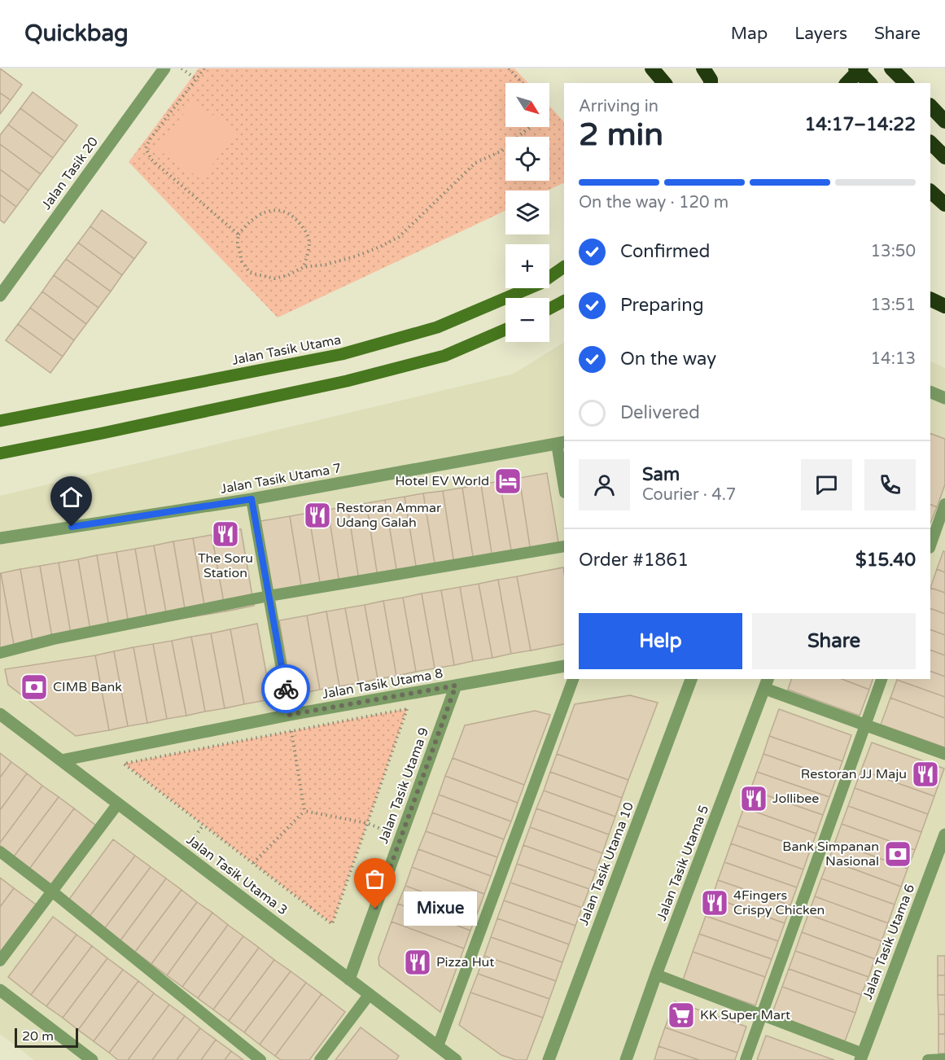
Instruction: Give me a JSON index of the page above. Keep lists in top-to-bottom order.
{
  "streets": {
    "street": [
      "Jalan Tasik 20",
      "Jalan Tasik Utama",
      "Jalan Tasik Utama 7",
      "Jalan Tasik Utama 8",
      "Jalan Tasik Utama 9",
      "Jalan Tasik Utama 5",
      "Jalan Tasik Utama 10",
      "Jalan Tasik Utama 3",
      "Jalan Tasik Utama 6"
    ]
  },
  "crossings": [
    ["Jalan Tasik Utama 8", "Jalan Tasik Utama 9"],
    ["Jalan Tasik Utama 8", "Jalan Tasik Utama 3"],
    ["Jalan Tasik Utama 9", "Jalan Tasik Utama 3"]
  ],
  "places": {
    "hotel": ["Hotel EV World"],
    "restaurant": [
      "Restoran Ammar Udang Galah",
      "The Soru Station",
      "Restoran JJ Maju",
      "Jollibee",
      "4Fingers Crispy Chicken",
      "Pizza Hut"
    ],
    "bank": ["CIMB Bank", "Bank Simpanan Nasional"],
    "other": ["Mixue"],
    "supermarket": ["KK Super Mart"]
  },
  "scale_bar": "20 m",
  "north": "bottom right",
  "page": {
    "header": "Quickbag",
    "nav": ["Map", "Layers", "Share"],
    "map_buttons": ["+", "−"],
    "heading": ["2 min", "Arriving in", "14:17–14:22"],
    "panel": [
      "Sam",
      "Courier · 4.7",
      "Order #1861",
      "$15.40"
    ],
    "bar": "On the way · 120 m",
    "list": [
      ["Confirmed", "13:50"],
      ["Preparing", "13:51"],
      ["On the way", "14:13"],
      "Delivered"
    ],
    "buttons": ["Help", "Share"],
    "bubble": "Mixue",
    "scale": "20 m"
  }
}
